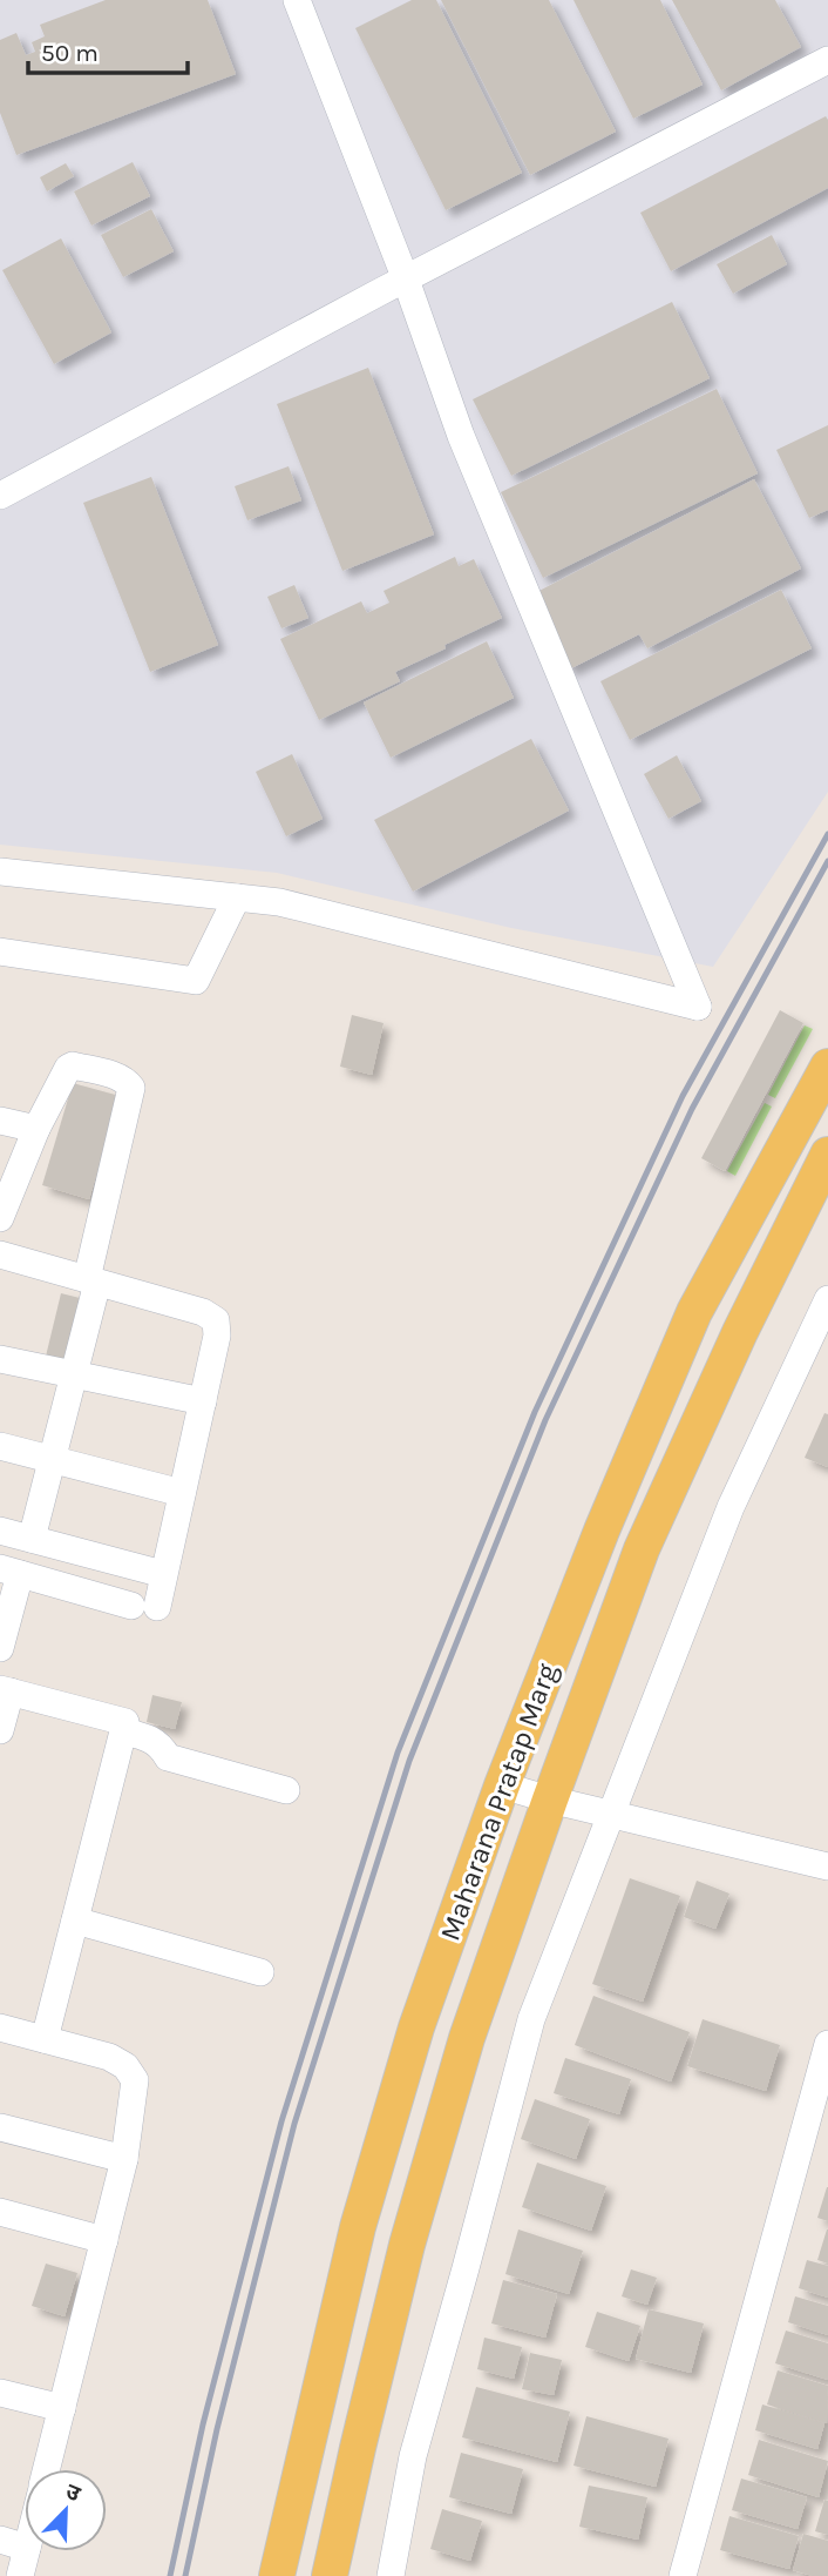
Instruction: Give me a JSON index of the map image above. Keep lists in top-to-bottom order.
{
  "streets": {
    "main road": ["Maharana Pratap Marg"]
  },
  "scale_bar": "50 m",
  "north": "top right"
}
